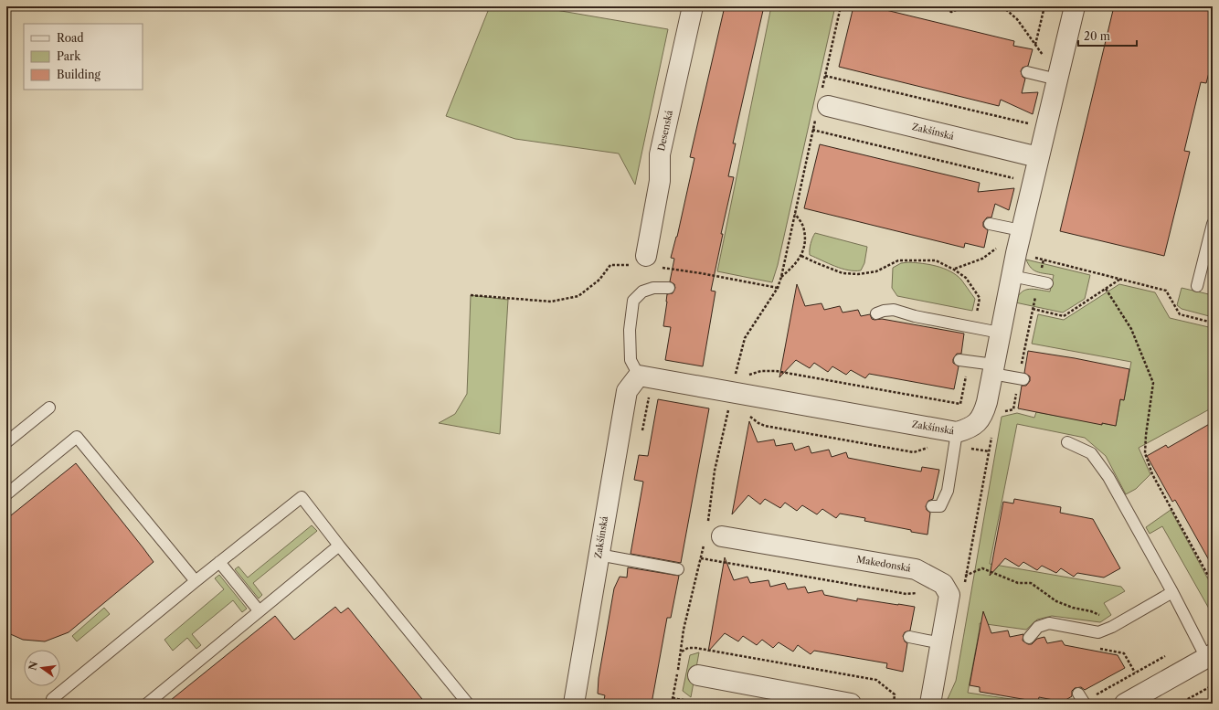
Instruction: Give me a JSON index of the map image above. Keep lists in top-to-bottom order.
{
  "streets": {
    "street": ["Desenská", "Zakšínská", "Makedonská"]
  },
  "legend": ["Road", "Park", "Building"],
  "scale_bar": "20 m",
  "north": "left"
}
